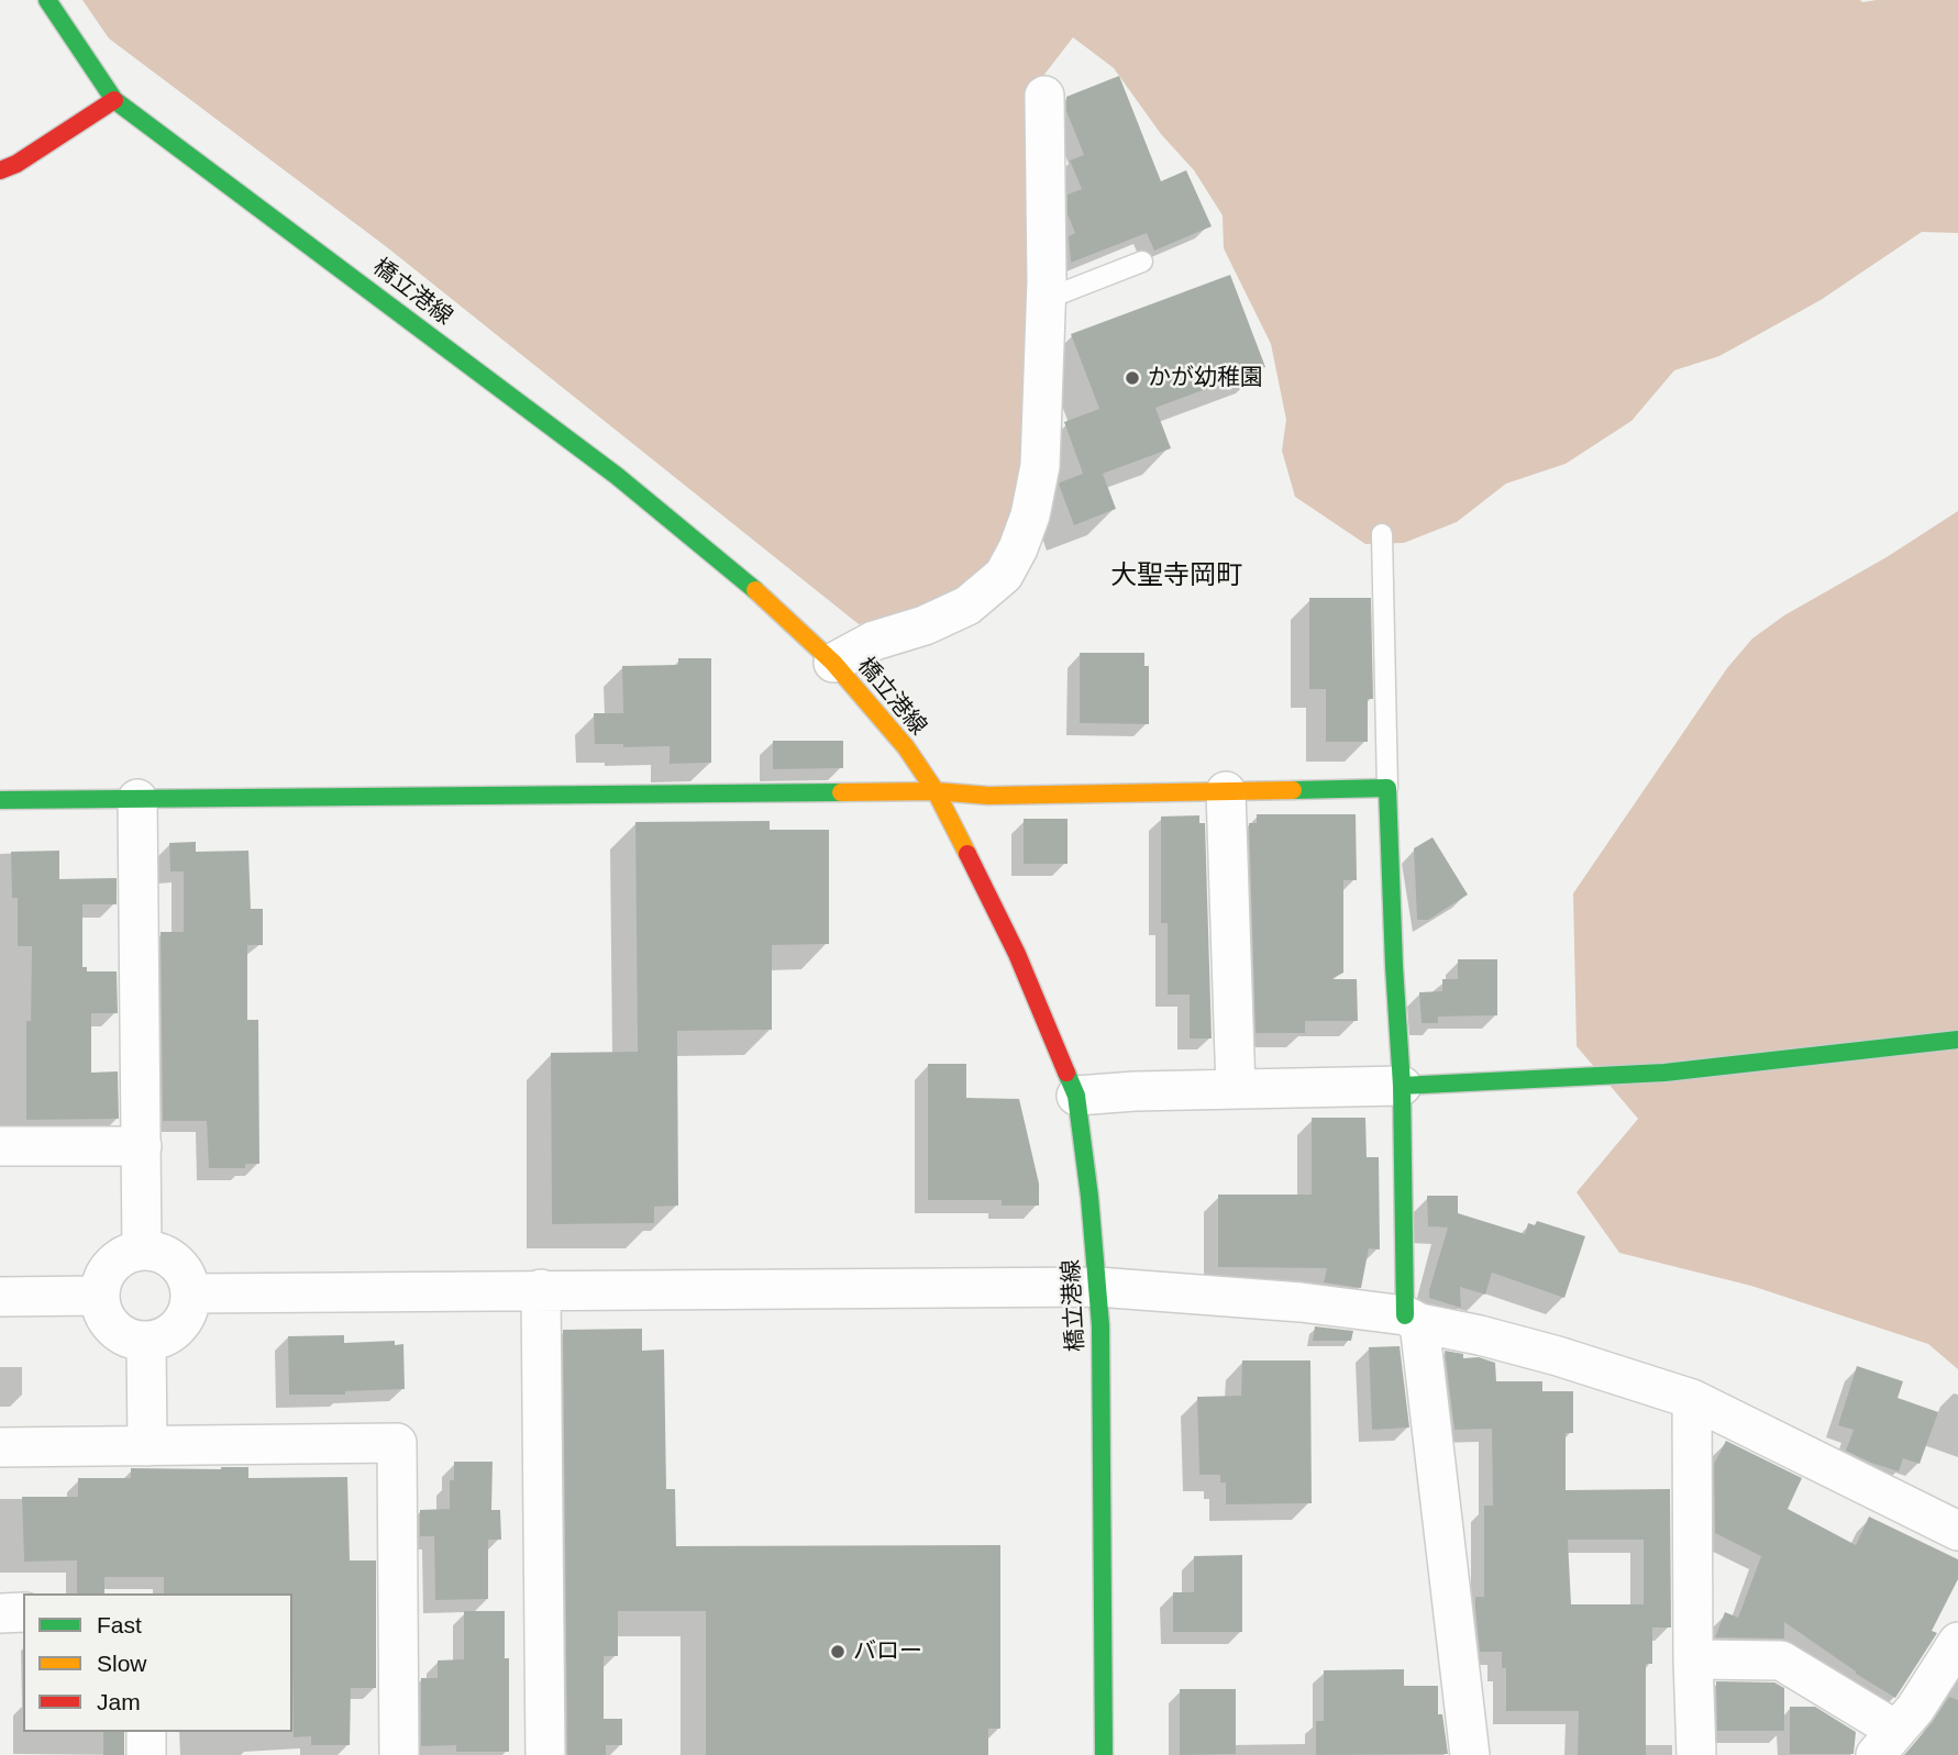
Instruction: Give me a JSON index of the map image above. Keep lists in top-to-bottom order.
{
  "streets": {
    "street": ["橋立港線"]
  },
  "districts": ["大聖寺岡町"],
  "places": ["かが幼稚園", "バロー"],
  "legend": ["Fast", "Slow", "Jam"]
}
